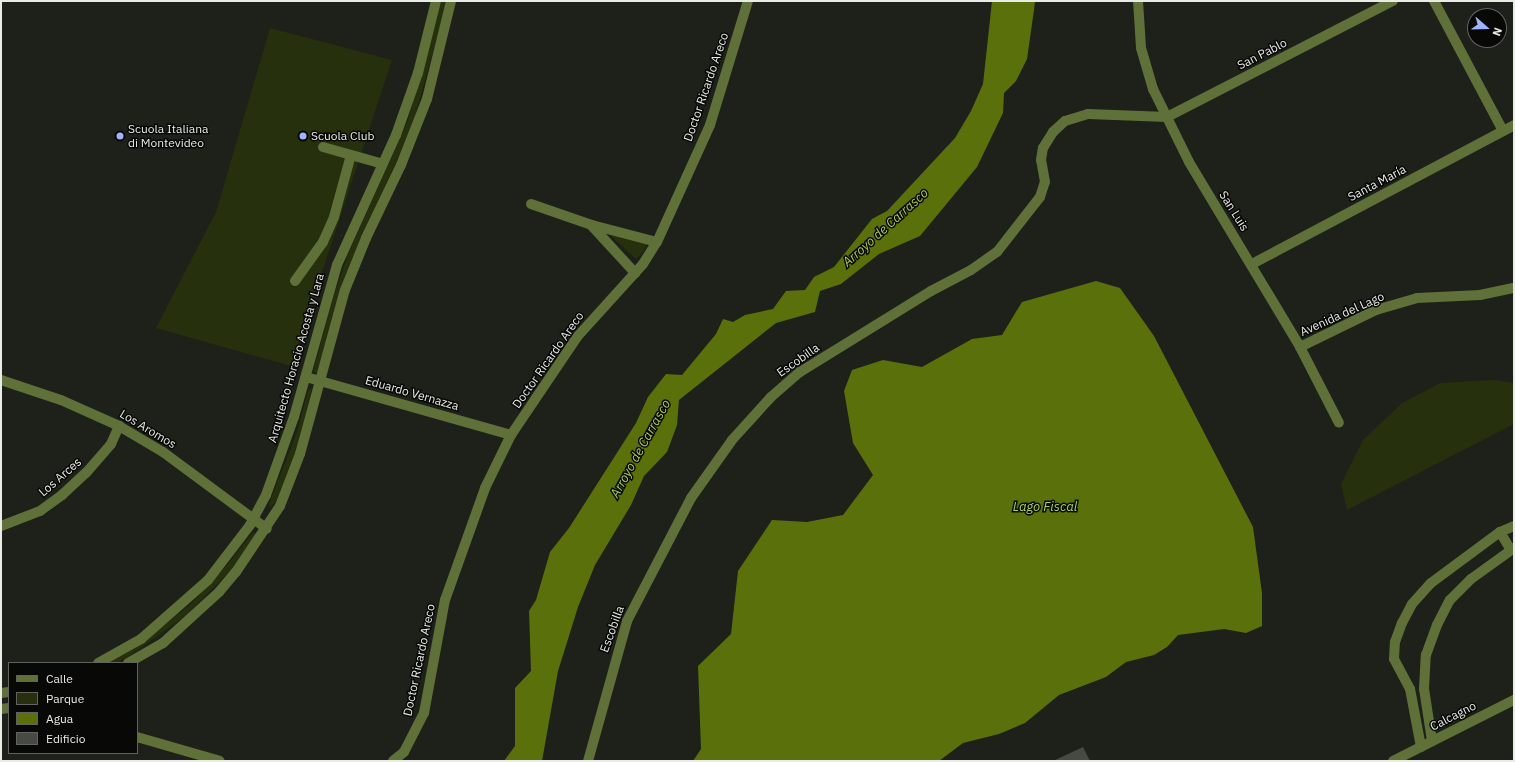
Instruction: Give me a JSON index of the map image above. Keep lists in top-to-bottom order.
{
  "streets": {
    "street": [
      "San Pablo",
      "Doctor Ricardo Areco",
      "Santa María",
      "San Luis",
      "Avenida del Lago",
      "Arquitecto Horacio Acosta y Lara",
      "Escobilla",
      "Eduardo Vernazza",
      "Los Aromos",
      "Los Arces",
      "Calcagno"
    ]
  },
  "crossings": [
    ["San Pablo", "San Luis"],
    ["San Pablo", "Escobilla"],
    ["Doctor Ricardo Areco", "Eduardo Vernazza"],
    ["Santa María", "San Luis"],
    ["San Luis", "Avenida del Lago"],
    ["Arquitecto Horacio Acosta y Lara", "Eduardo Vernazza"],
    ["Arquitecto Horacio Acosta y Lara", "Los Aromos"],
    ["Los Aromos", "Los Arces"]
  ],
  "water": ["Arroyo de Carrasco", "Lago Fiscal"],
  "places": ["Scuola Italiana di Montevideo", "Scuola Club"],
  "legend": [
    "Calle",
    "Parque",
    "Agua",
    "Edificio"
  ],
  "north": "right"
}
